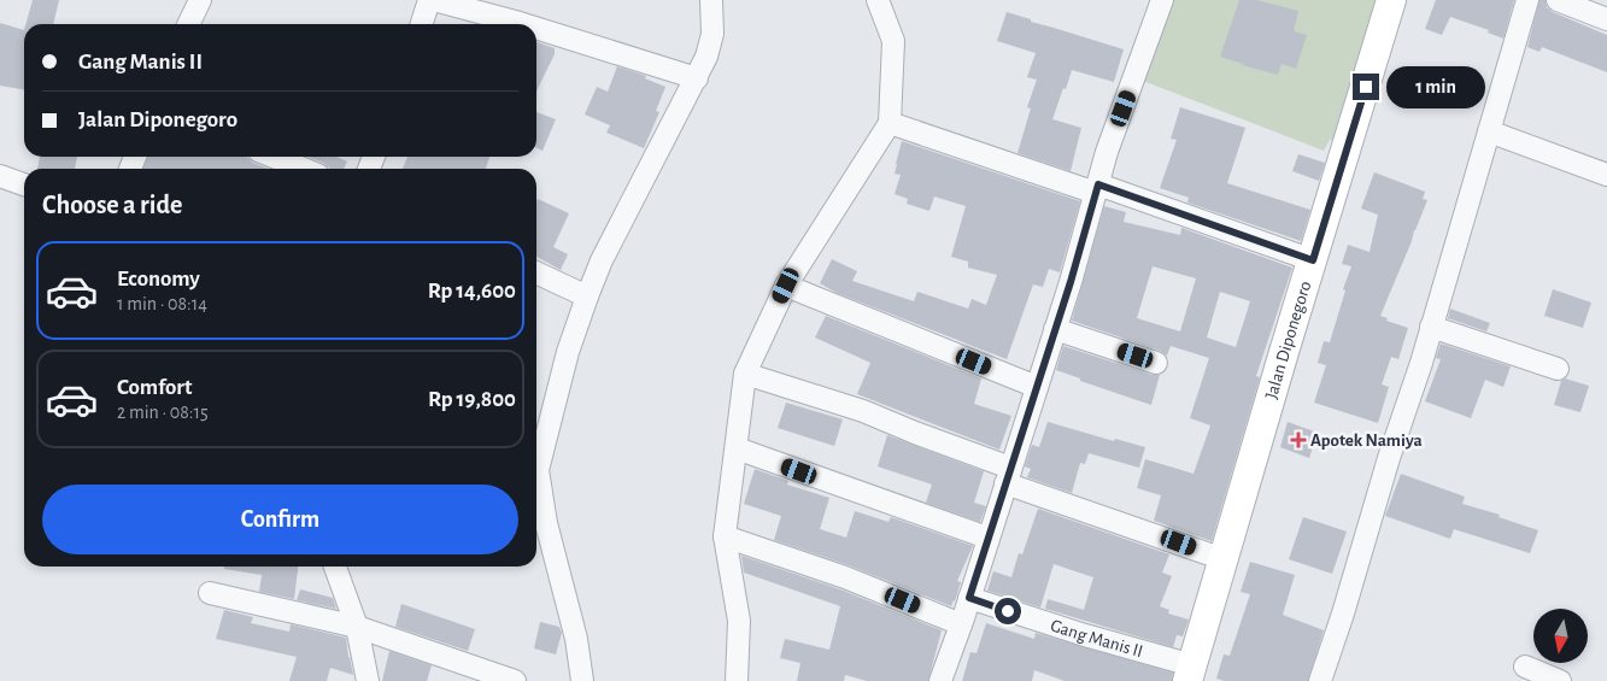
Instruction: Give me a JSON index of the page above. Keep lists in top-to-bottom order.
{
  "streets": {
    "street": ["Jalan Diponegoro", "Gang Manis II"]
  },
  "crossings": [
    ["Jalan Diponegoro", "Gang Manis II"]
  ],
  "places": {
    "health": ["Apotek Namiya"]
  },
  "north": "bottom",
  "page": {
    "banner": ["Gang Manis II", "Jalan Diponegoro"],
    "bubble": "1 min",
    "heading": "Choose a ride",
    "list": [
      {
        "name": "Economy",
        "note": "1 min · 08:14",
        "value": "Rp 14,600"
      },
      {
        "name": "Comfort",
        "note": "2 min · 08:15",
        "value": "Rp 19,800"
      }
    ],
    "buttons": "Confirm"
  }
}
